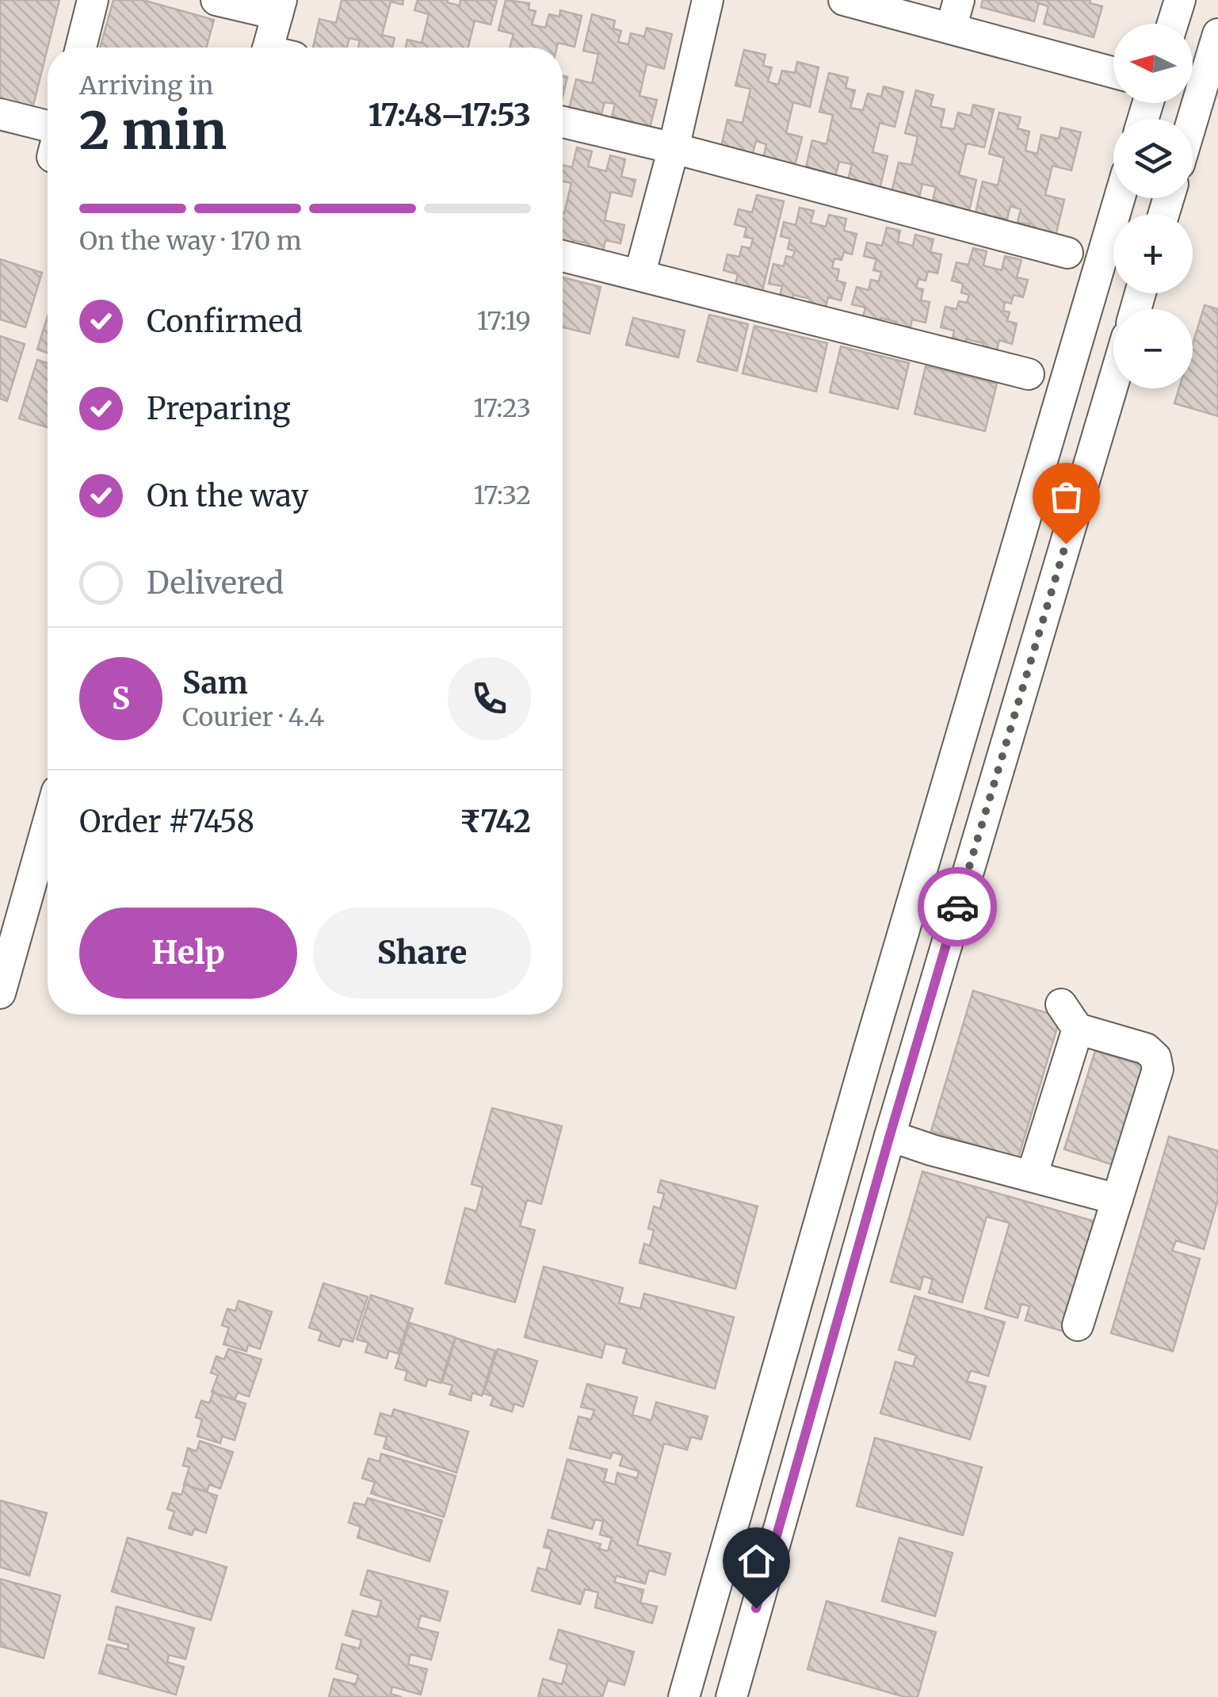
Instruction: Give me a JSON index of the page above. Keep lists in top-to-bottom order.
{
  "north": "left",
  "page": {
    "map_buttons": ["+", "−"],
    "heading": ["2 min", "Arriving in", "17:48–17:53"],
    "panel": [
      "Sam",
      "Courier · 4.4",
      "Order #7458",
      "₹742"
    ],
    "bar": "On the way · 170 m",
    "list": [
      ["Confirmed", "17:19"],
      ["Preparing", "17:23"],
      ["On the way", "17:32"],
      "Delivered"
    ],
    "round": "S",
    "buttons": ["Help", "Share"]
  }
}
